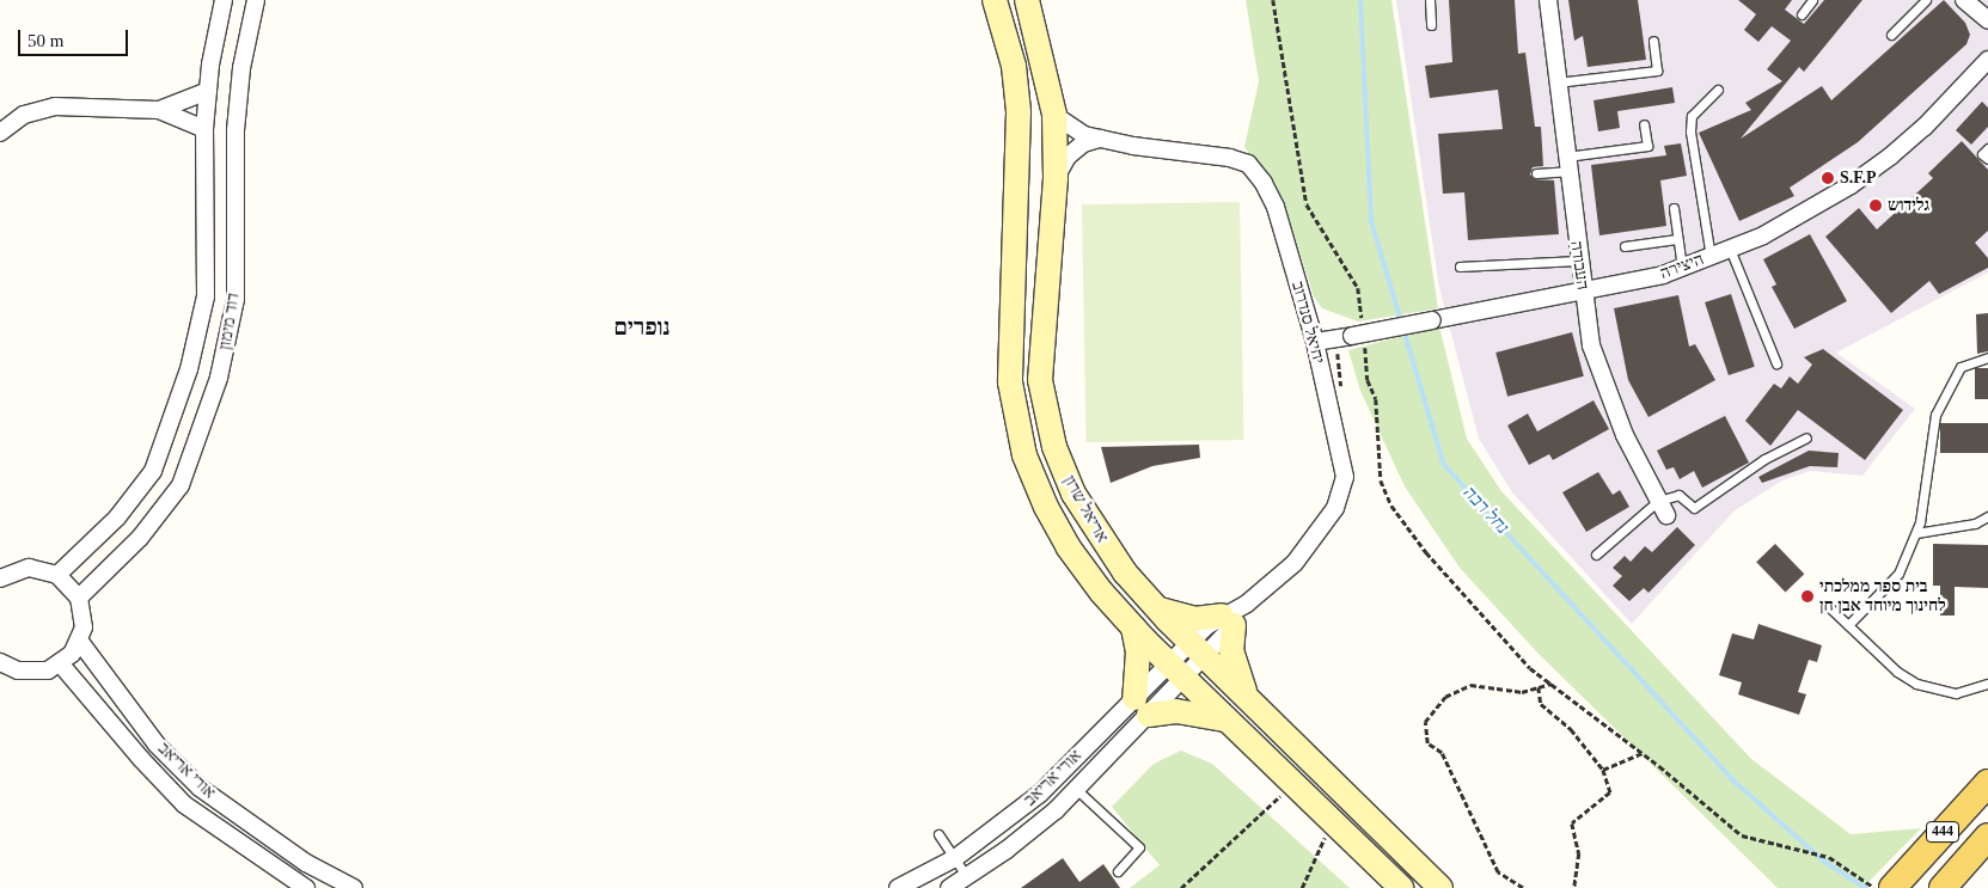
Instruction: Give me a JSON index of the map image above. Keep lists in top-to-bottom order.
{
  "streets": {
    "main road": ["אריאל שרון", "444"],
    "street": [
      "העבודה",
      "היצירה",
      "דוד מימון",
      "יחיאל סנדרוב",
      "אורי אריאב"
    ]
  },
  "crossings": [
    ["העבודה", "היצירה"],
    ["היצירה", "יחיאל סנדרוב"],
    ["יחיאל סנדרוב", "אריאל שרון"],
    ["יחיאל סנדרוב", "אורי אריאב"],
    ["אריאל שרון", "אורי אריאב"]
  ],
  "districts": ["נופרים"],
  "water": ["נחל רבה"],
  "places": ["S.F.P", "גלידוש", "בית ספר ממלכתי לחינוך מיוחד אבן חן"],
  "scale_bar": "50 m"
}
